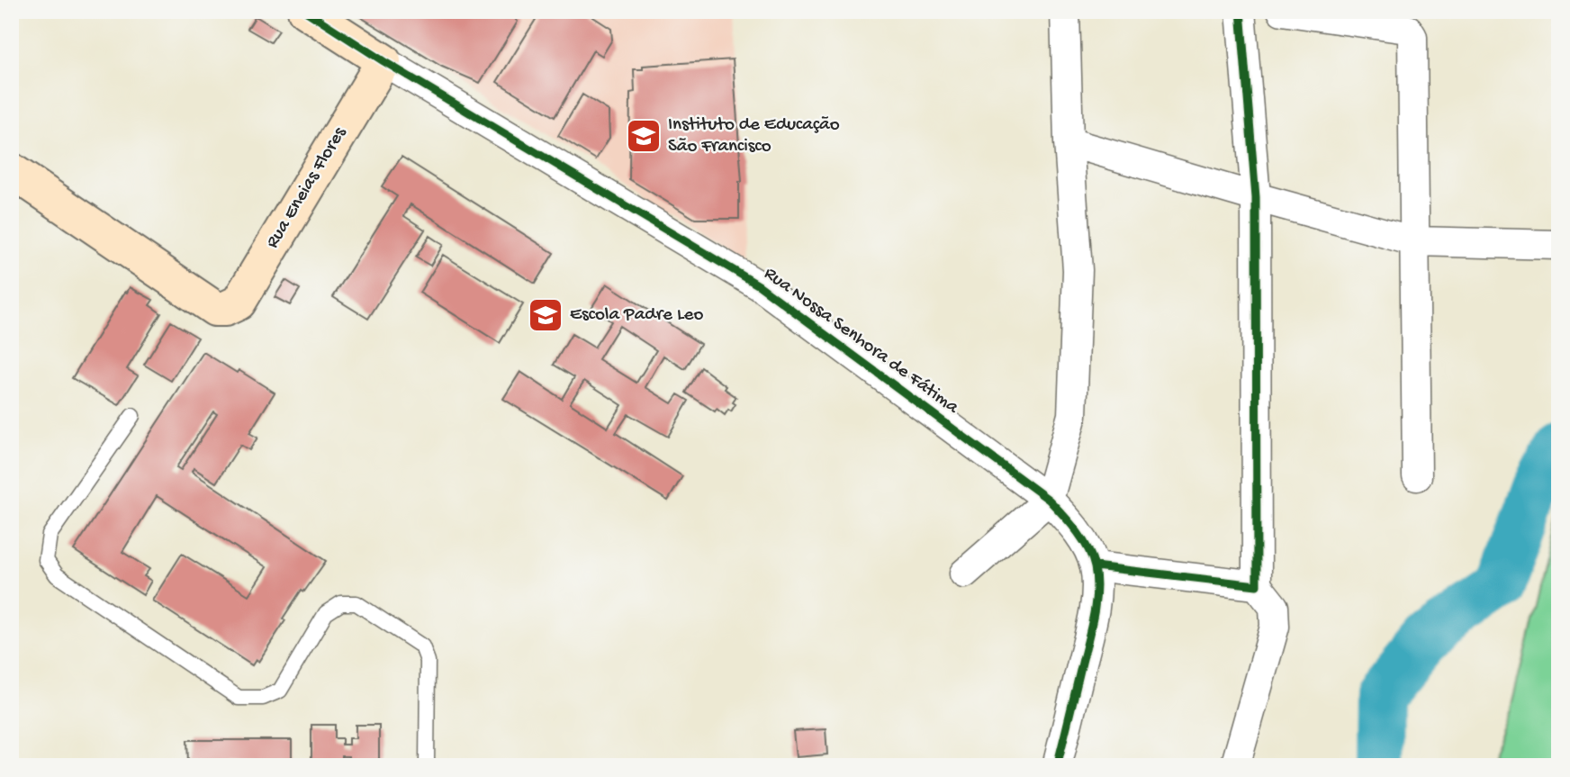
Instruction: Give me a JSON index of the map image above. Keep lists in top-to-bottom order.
{
  "streets": {
    "street": ["Rua Eneias Flores", "Rua Nossa Senhora de Fátima"]
  },
  "crossings": [
    ["Rua Eneias Flores", "Rua Nossa Senhora de Fátima"]
  ],
  "places": {
    "school or university": ["Instituto de Educação São Francisco", "Escola Padre Leo"]
  }
}
